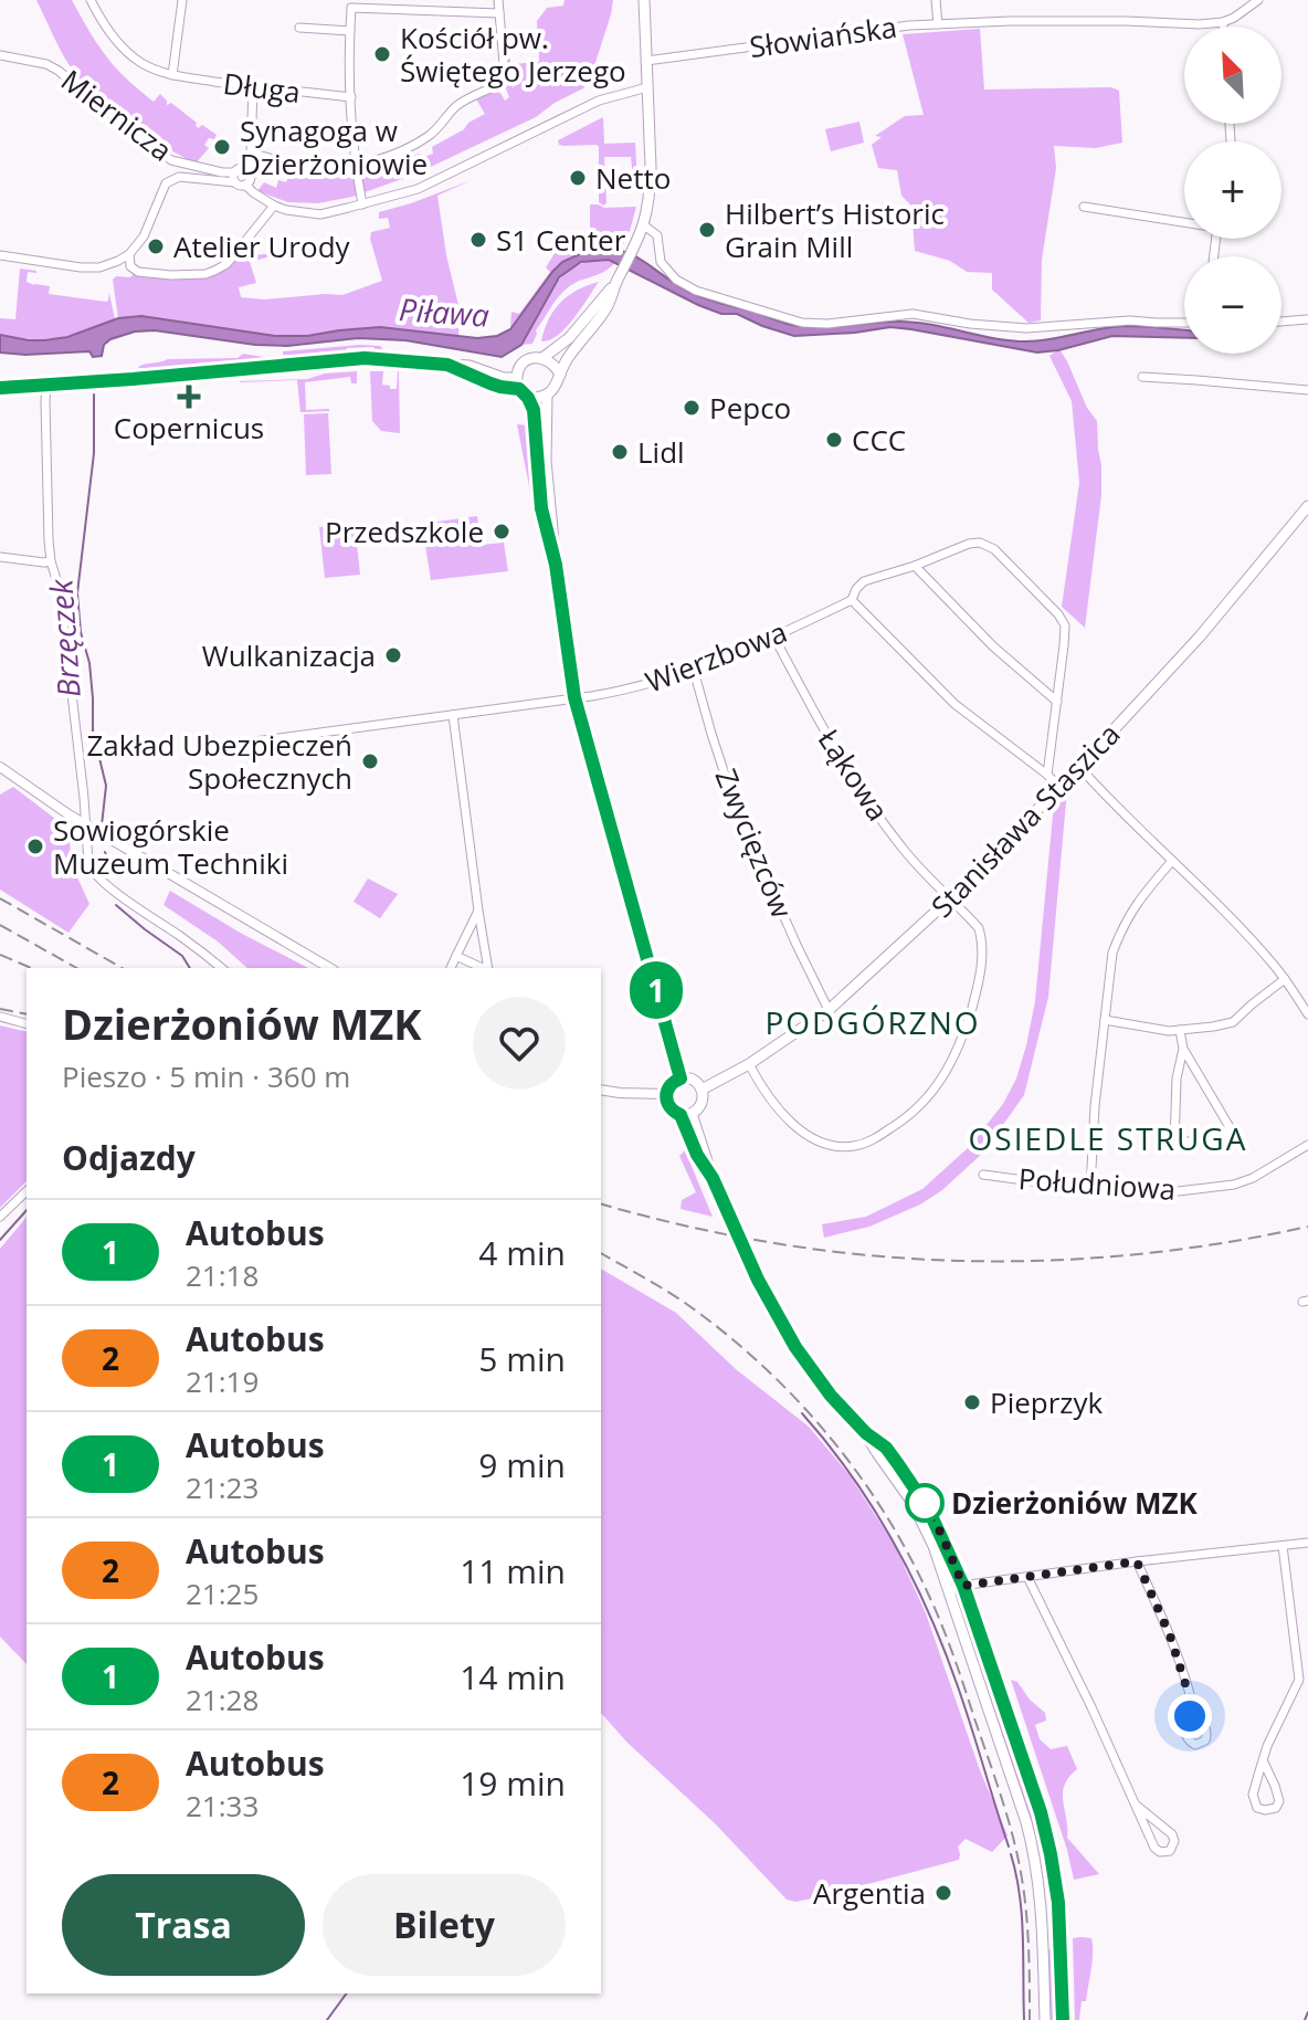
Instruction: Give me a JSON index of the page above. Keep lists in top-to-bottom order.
{
  "streets": {
    "main road": ["Stanisława Staszica"],
    "street": [
      "Słowiańska",
      "Długa",
      "Miernicza",
      "Wierzbowa",
      "Łąkowa",
      "Zwycięzców",
      "Południowa"
    ]
  },
  "crossings": [
    ["Wierzbowa", "Łąkowa"],
    ["Wierzbowa", "Zwycięzców"],
    ["Łąkowa", "Stanisława Staszica"],
    ["Stanisława Staszica", "Zwycięzców"]
  ],
  "districts": ["PODGÓRZNO", "OSIEDLE STRUGA"],
  "water": ["Piława", "Brzęczek"],
  "places": {
    "other": [
      "Kościół pw. Świętego Jerzego",
      "Synagoga w Dzierżoniowie",
      "Netto",
      "Hilbert’s Historic Grain Mill",
      "S1 Center",
      "Atelier Urody",
      "Pepco",
      "CCC",
      "Lidl",
      "Przedszkole",
      "Wulkanizacja",
      "Zakład Ubezpieczeń Społecznych",
      "Sowiogórskie Muzeum Techniki",
      "Pieprzyk",
      "Dzierżoniów MZK",
      "Argentia"
    ],
    "health": ["Copernicus"]
  },
  "lines": ["bus line 1"],
  "north": "top left",
  "page": {
    "on_map": "1",
    "map_buttons": ["+", "−"],
    "heading": [
      ["Dzierżoniów MZK", "Pieszo · 5 min · 360 m"],
      "Odjazdy"
    ],
    "list": [
      {
        "mark": "1",
        "name": "Autobus",
        "note": "21:18",
        "value": "4 min"
      },
      {
        "mark": "2",
        "name": "Autobus",
        "note": "21:19",
        "value": "5 min"
      },
      {
        "mark": "1",
        "name": "Autobus",
        "note": "21:23",
        "value": "9 min"
      },
      {
        "mark": "2",
        "name": "Autobus",
        "note": "21:25",
        "value": "11 min"
      },
      {
        "mark": "1",
        "name": "Autobus",
        "note": "21:28",
        "value": "14 min"
      },
      {
        "mark": "2",
        "name": "Autobus",
        "note": "21:33",
        "value": "19 min"
      }
    ],
    "buttons": ["Trasa", "Bilety"]
  }
}
